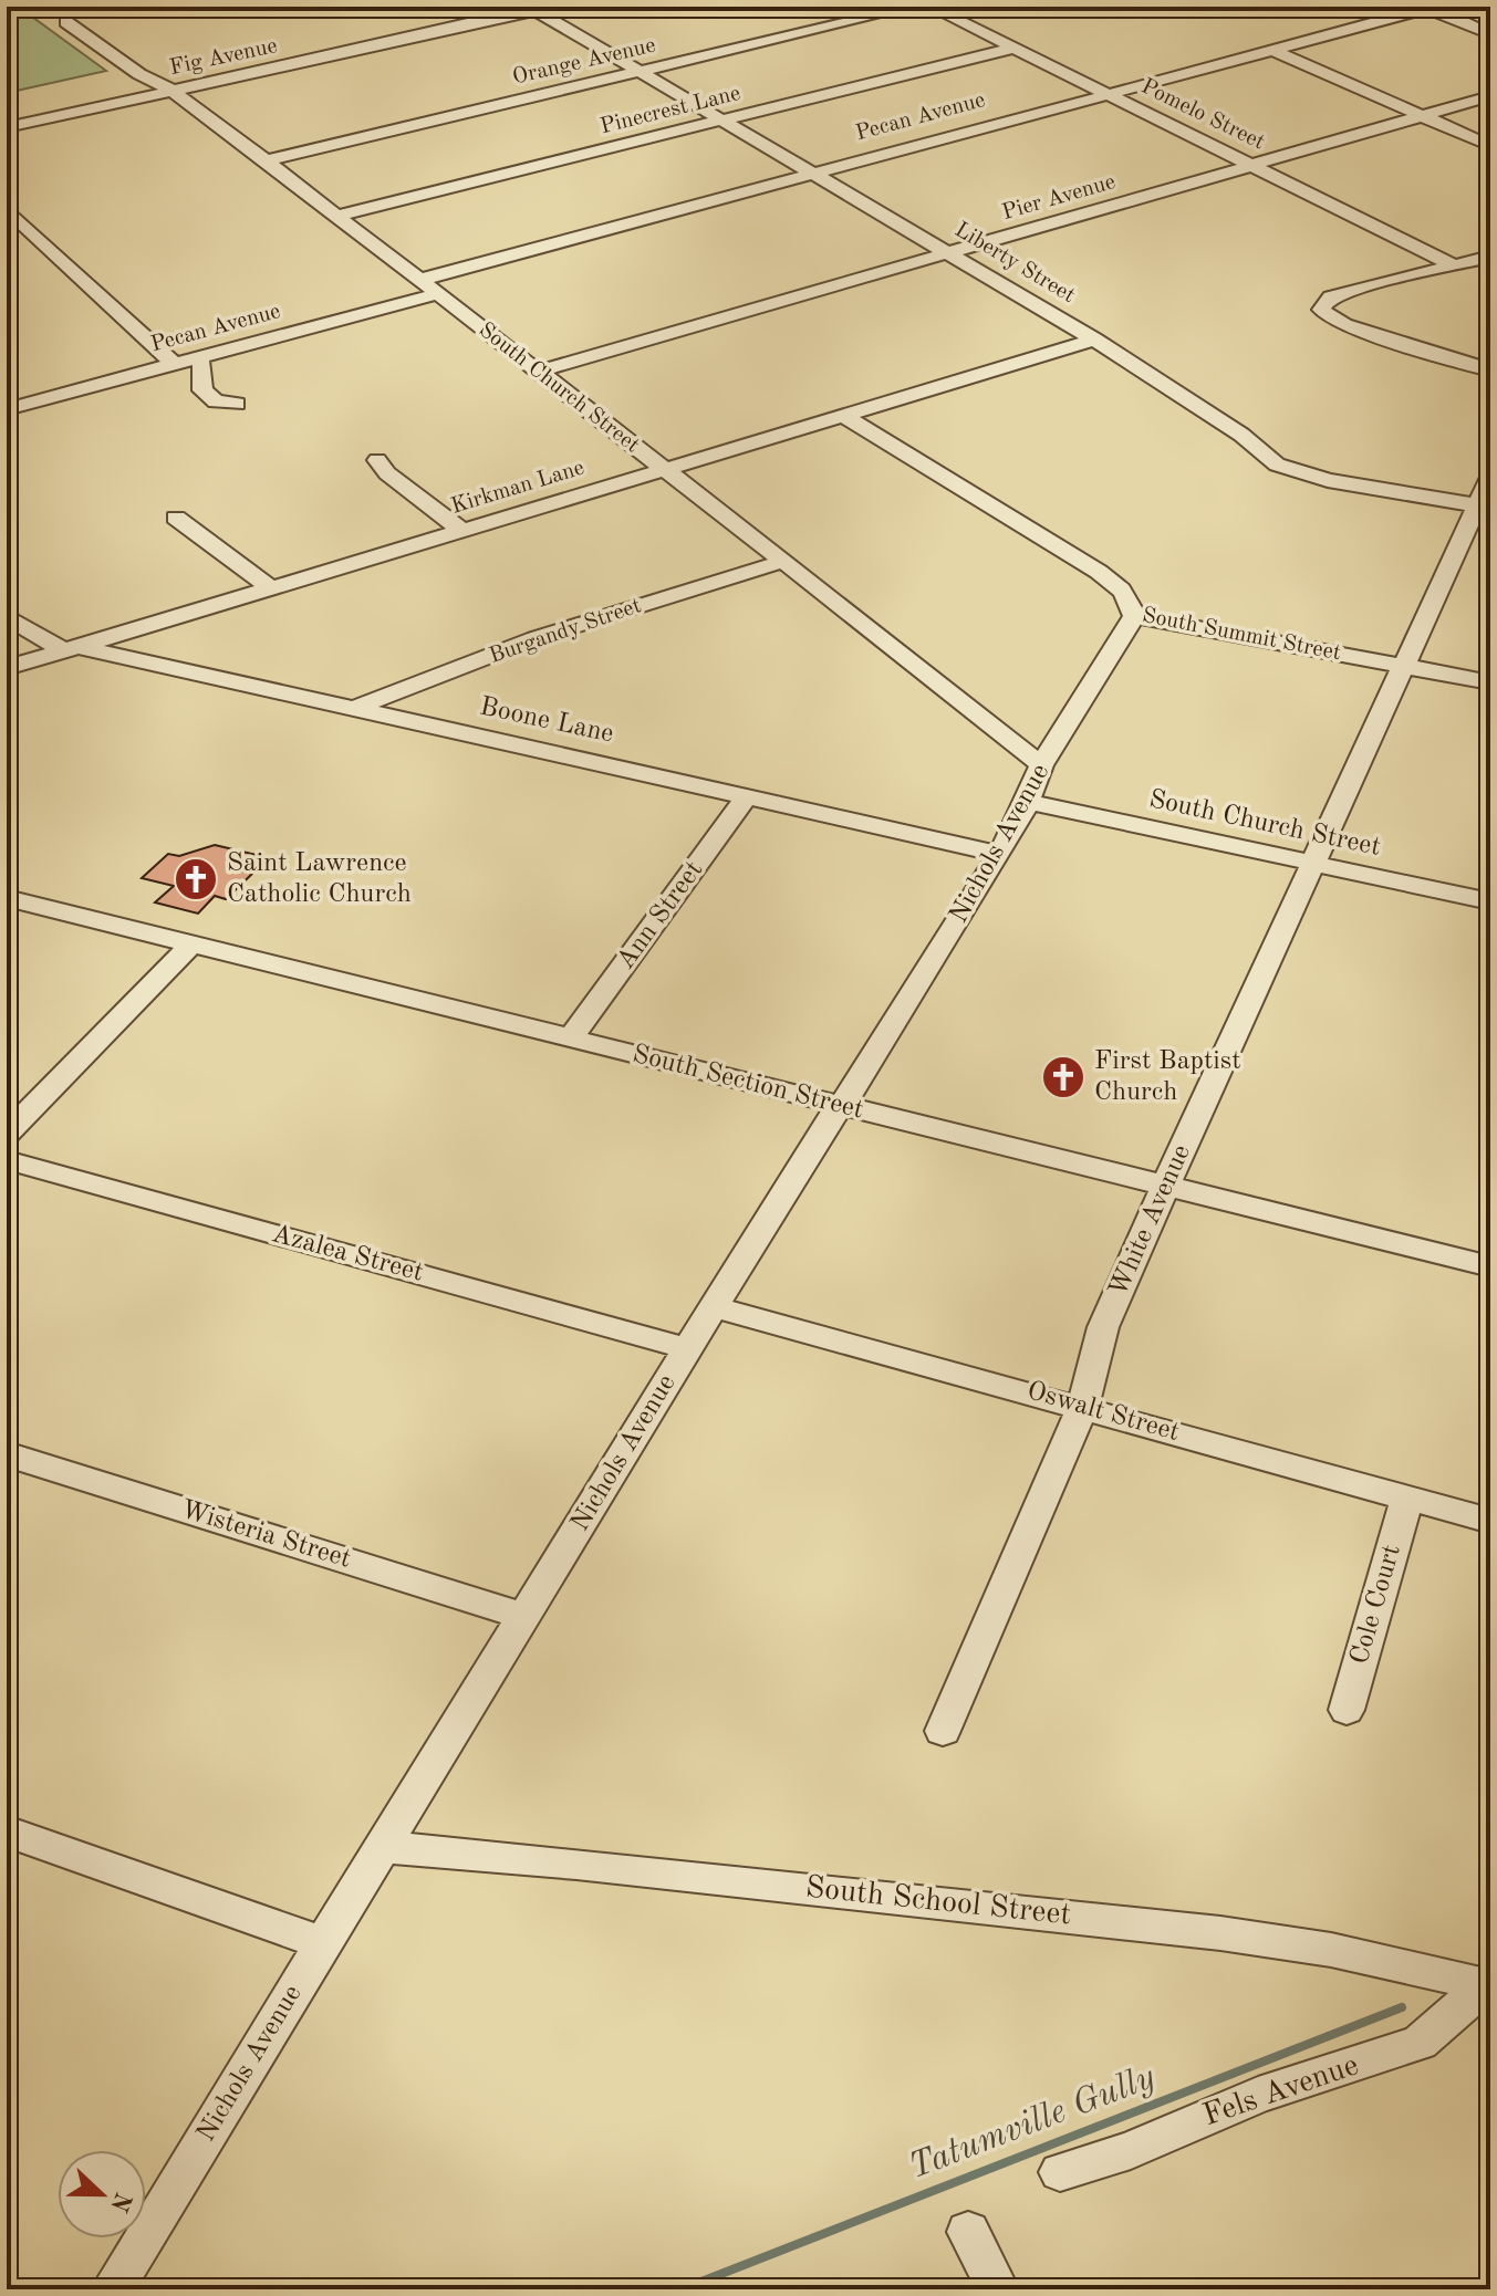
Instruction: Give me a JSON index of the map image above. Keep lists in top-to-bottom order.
{
  "streets": {
    "street": [
      "Fig Avenue",
      "Orange Avenue",
      "Pinecrest Lane",
      "Pomelo Street",
      "Pecan Avenue",
      "Pier Avenue",
      "Liberty Street",
      "South Church Street",
      "Kirkman Lane",
      "Burgandy Street",
      "South Summit Street",
      "Boone Lane",
      "Nichols Avenue",
      "Ann Street",
      "South Section Street",
      "White Avenue",
      "Azalea Street",
      "Oswalt Street",
      "Wisteria Street",
      "Cole Court",
      "South School Street",
      "Fels Avenue"
    ]
  },
  "crossings": [
    ["Fig Avenue", "Liberty Street"],
    ["Fig Avenue", "South Church Street"],
    ["Orange Avenue", "Liberty Street"],
    ["Orange Avenue", "South Church Street"],
    ["Pinecrest Lane", "Pomelo Street"],
    ["Pinecrest Lane", "Liberty Street"],
    ["Pinecrest Lane", "South Church Street"],
    ["Pomelo Street", "Pecan Avenue"],
    ["Pomelo Street", "Pier Avenue"],
    ["Pecan Avenue", "Liberty Street"],
    ["Pecan Avenue", "South Church Street"],
    ["Pier Avenue", "Liberty Street"],
    ["Pier Avenue", "South Church Street"],
    ["Liberty Street", "Kirkman Lane"],
    ["Liberty Street", "White Avenue"],
    ["South Church Street", "Kirkman Lane"],
    ["South Church Street", "Burgandy Street"],
    ["South Church Street", "Nichols Avenue"],
    ["South Church Street", "White Avenue"],
    ["Kirkman Lane", "South Summit Street"],
    ["Kirkman Lane", "Boone Lane"],
    ["Burgandy Street", "Boone Lane"],
    ["South Summit Street", "Nichols Avenue"],
    ["South Summit Street", "White Avenue"],
    ["Boone Lane", "Nichols Avenue"],
    ["Boone Lane", "Ann Street"],
    ["Nichols Avenue", "South Section Street"],
    ["Nichols Avenue", "Azalea Street"],
    ["Nichols Avenue", "Oswalt Street"],
    ["Nichols Avenue", "Wisteria Street"],
    ["Nichols Avenue", "South School Street"],
    ["Ann Street", "South Section Street"],
    ["South Section Street", "White Avenue"],
    ["White Avenue", "Oswalt Street"],
    ["Oswalt Street", "Cole Court"],
    ["South School Street", "Fels Avenue"]
  ],
  "water": ["Tatumville Gully"],
  "places": {
    "church": ["Saint Lawrence Catholic Church", "First Baptist Church"]
  },
  "north": "right"
}
